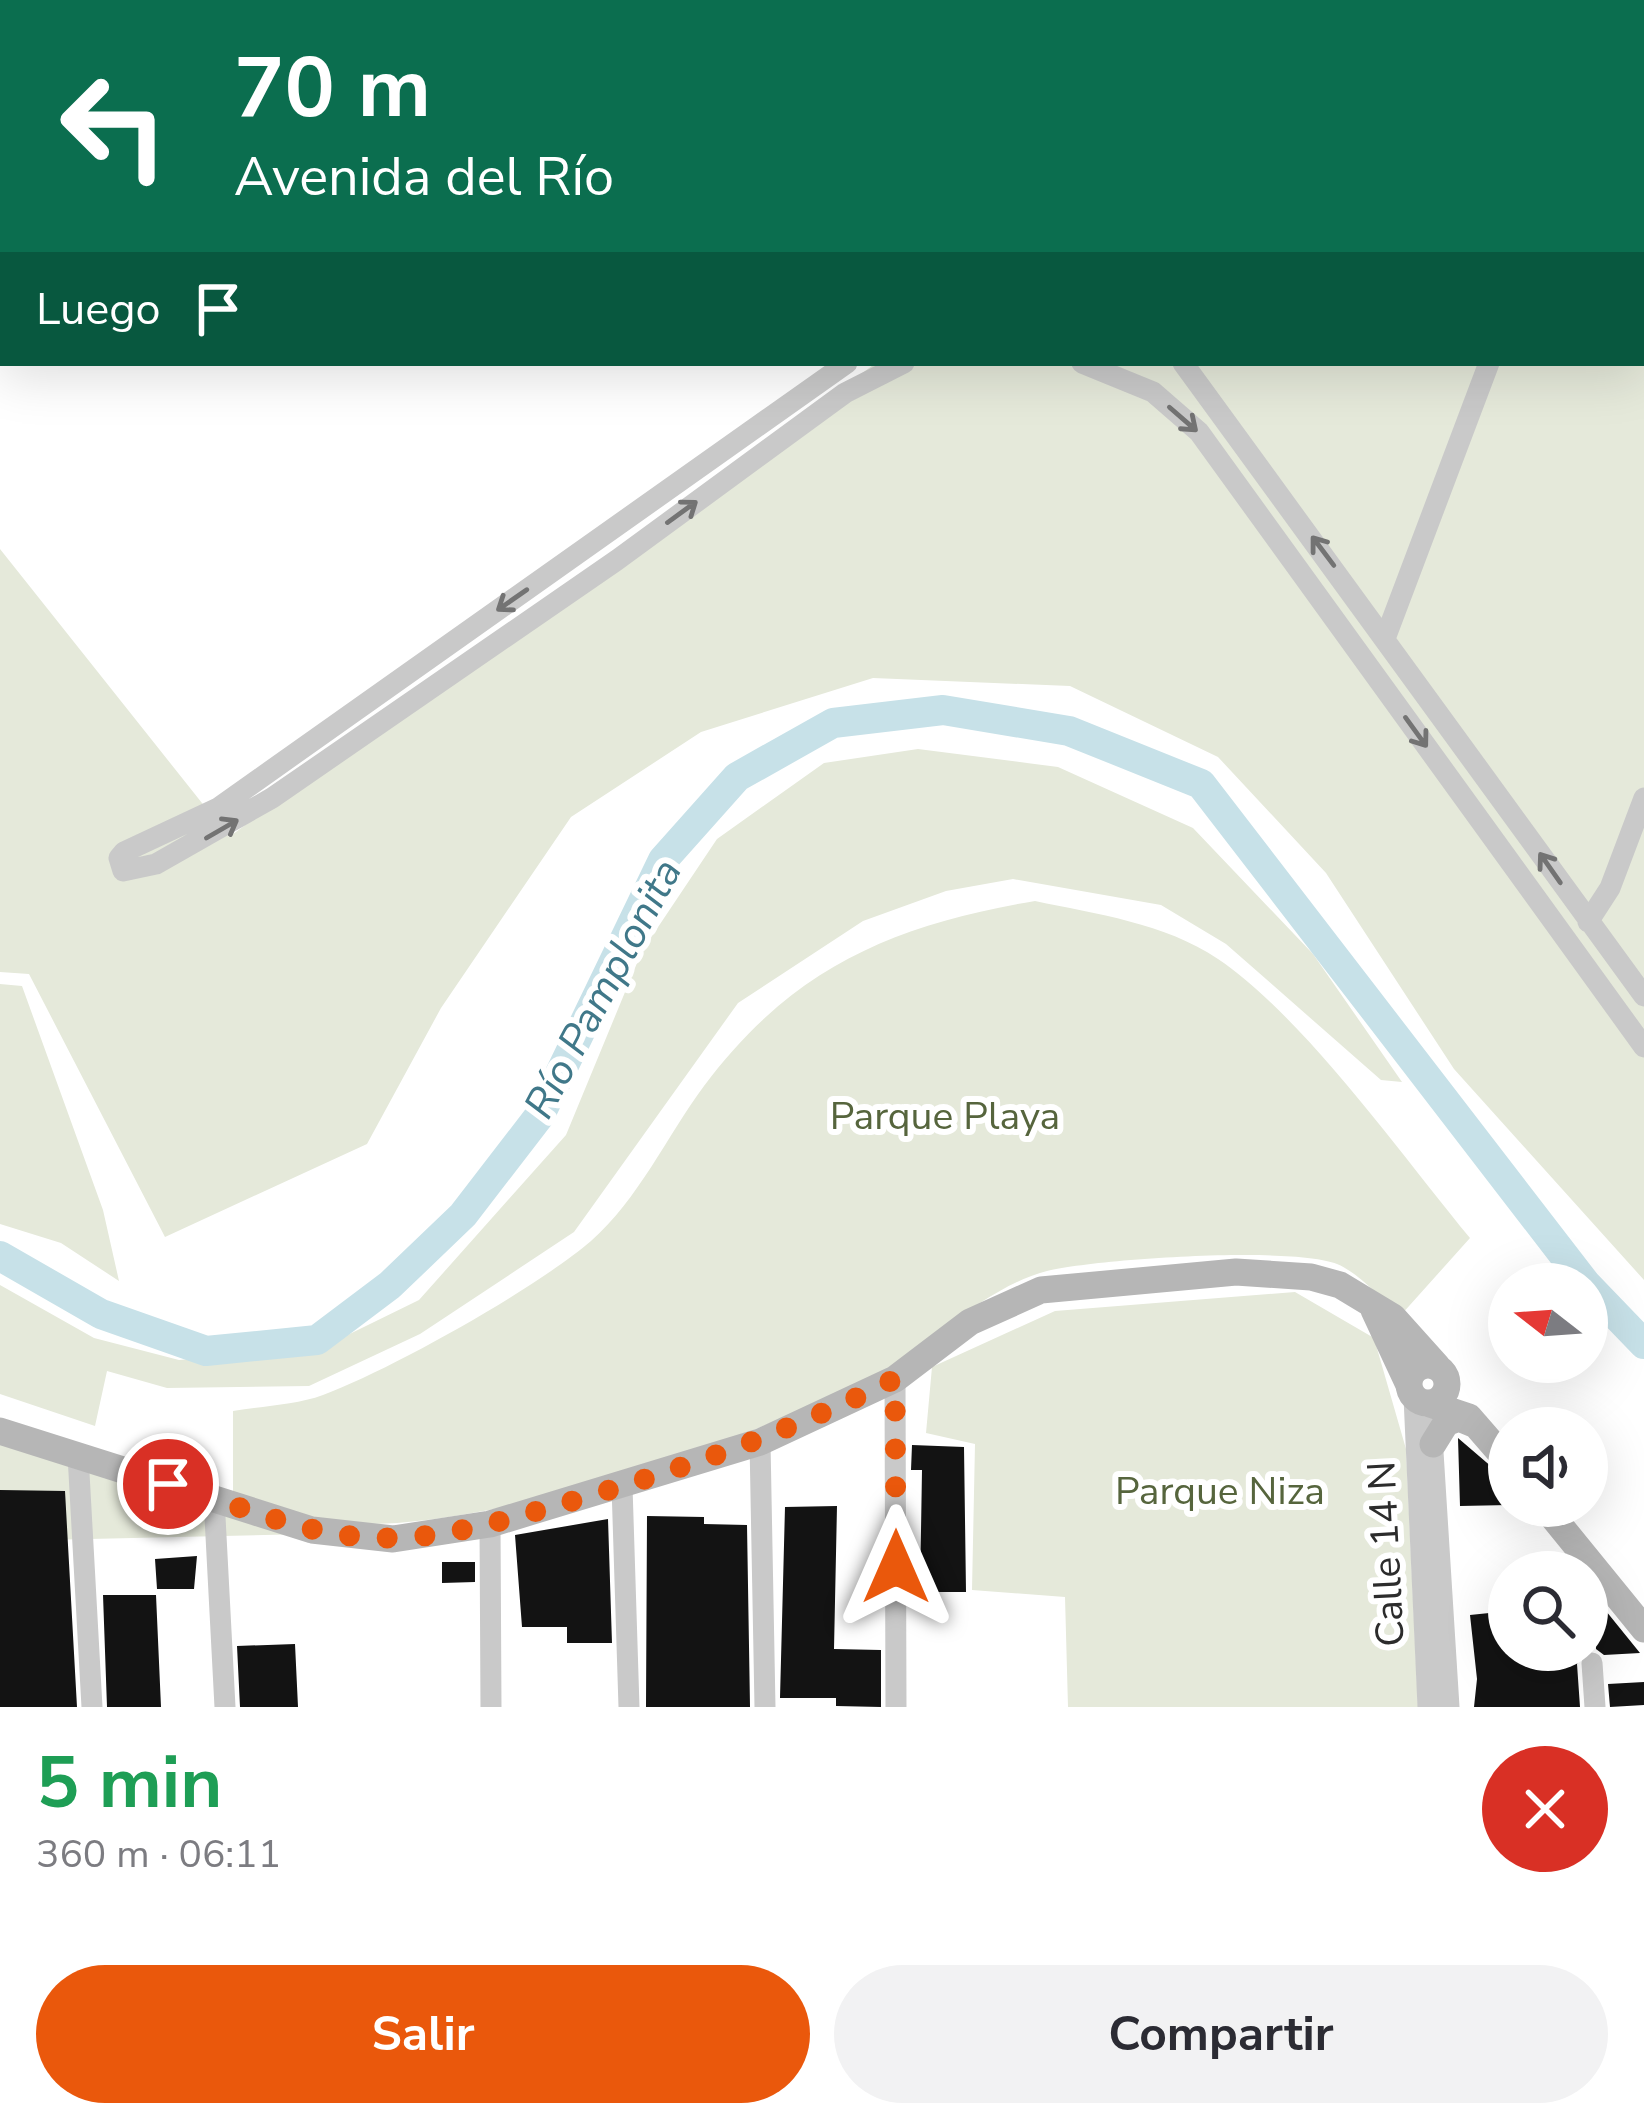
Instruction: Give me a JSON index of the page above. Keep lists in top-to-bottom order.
{
  "streets": {
    "street": ["Calle 14 N"]
  },
  "water": ["Río Pamplonita"],
  "parks": ["Parque Playa", "Parque Niza"],
  "north": "left",
  "page": {
    "turn": ["70 m", "Avenida del Río"],
    "then": "Luego",
    "heading": ["5 min", "360 m · 06:11"],
    "buttons": ["Salir", "Compartir"]
  }
}
